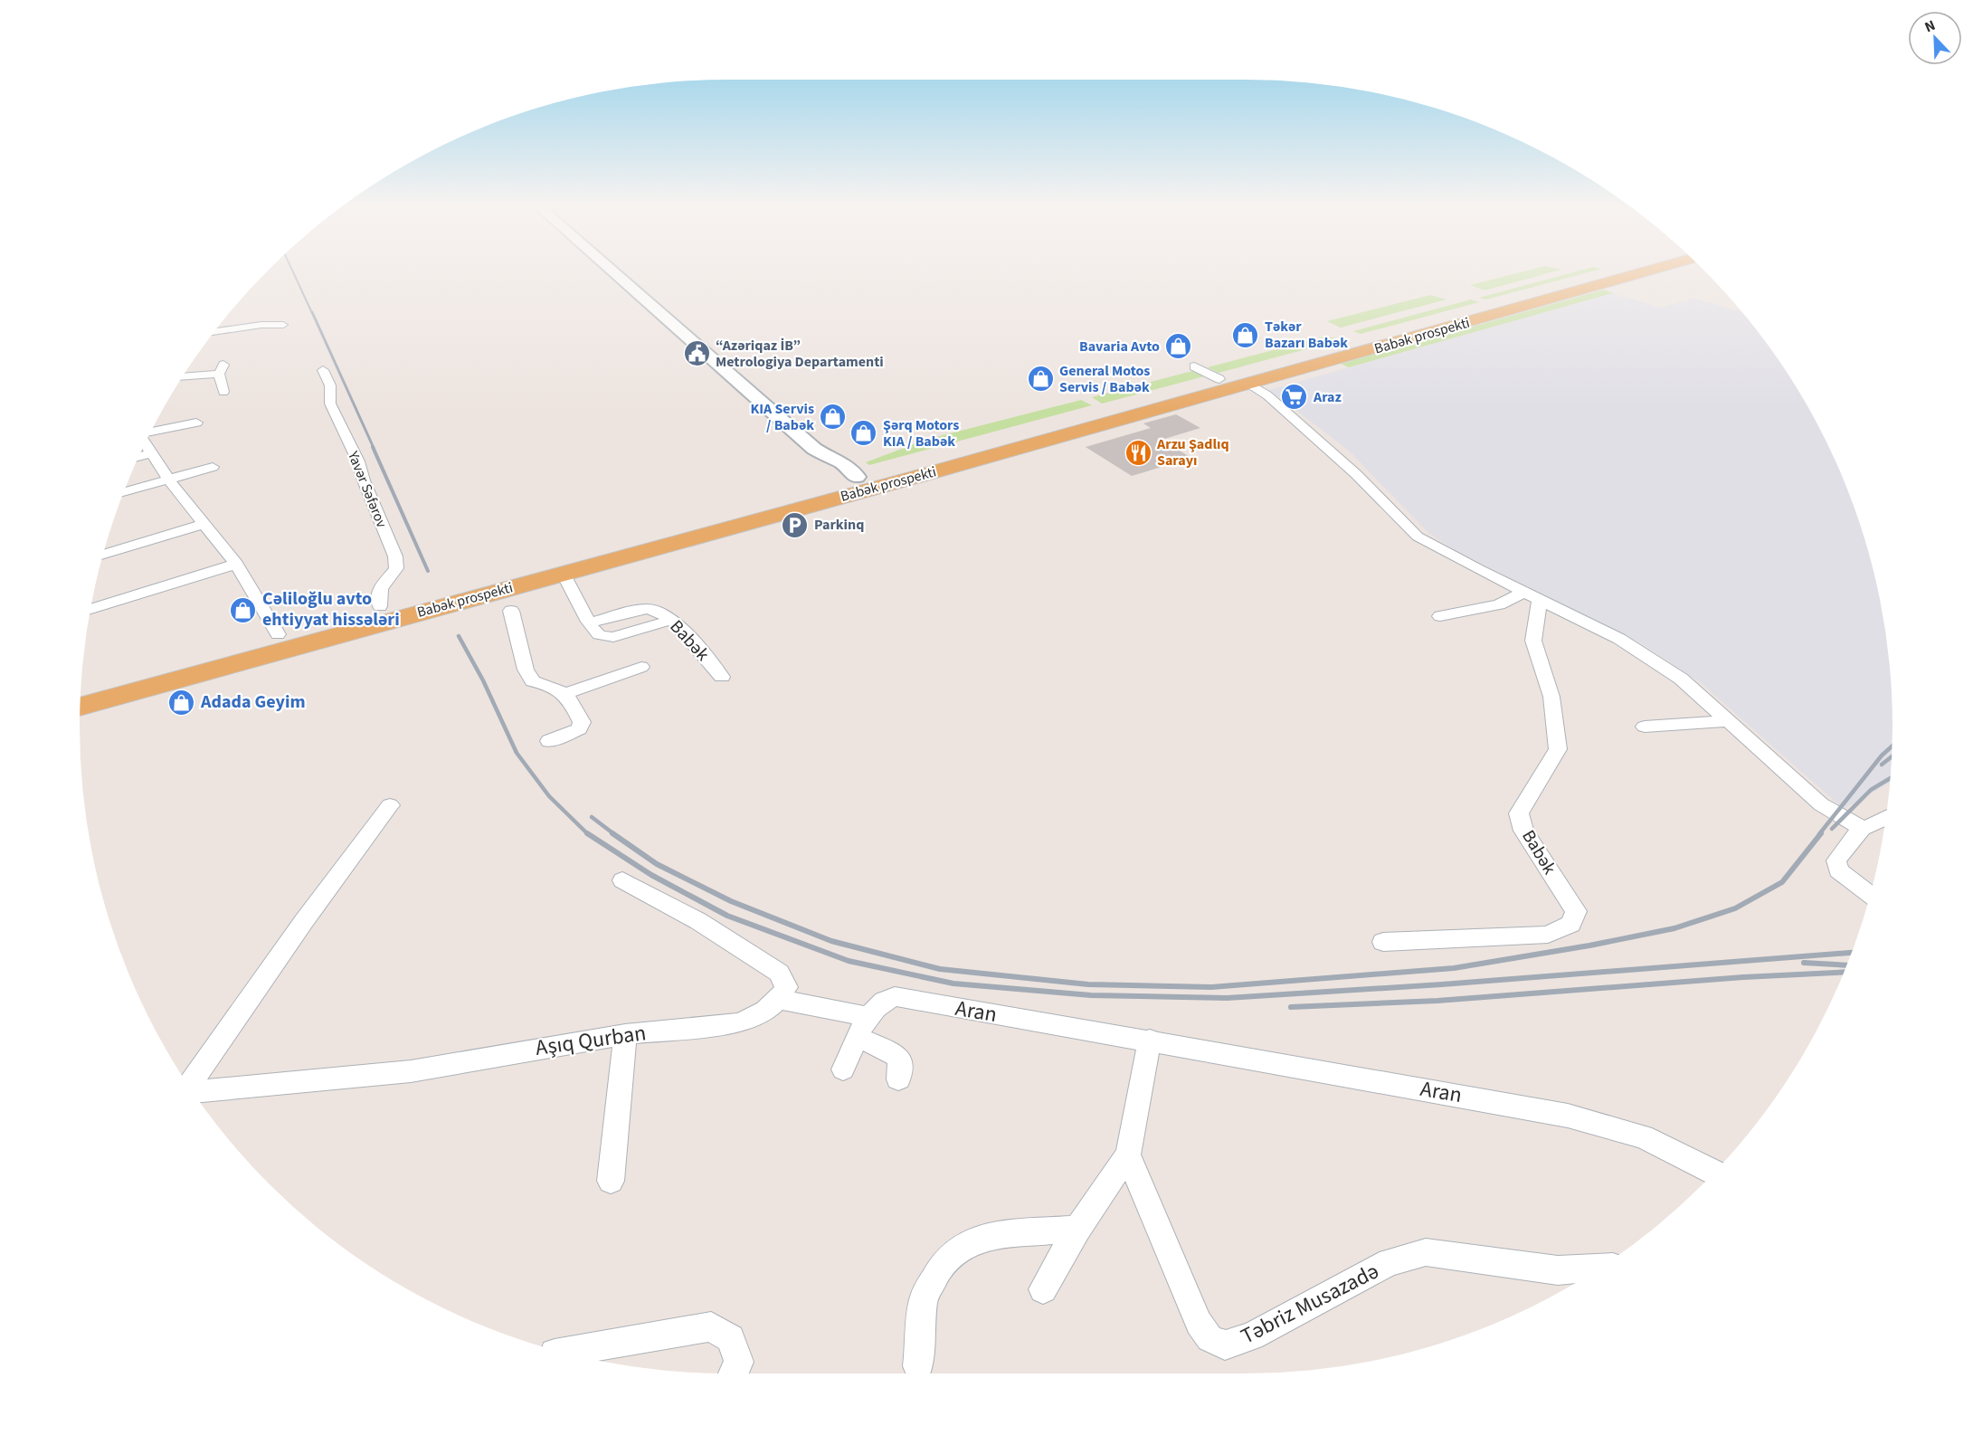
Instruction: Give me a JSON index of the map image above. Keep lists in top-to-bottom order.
{
  "streets": {
    "main road": ["Babək prospekti"],
    "street": [
      "Yavər Səfərov",
      "Babək",
      "Aran",
      "Aşıq Qurban",
      "Təbriz Musazadə"
    ]
  },
  "crossings": [
    ["Babək prospekti", "Yavər Səfərov"],
    ["Babək prospekti", "Babək"]
  ],
  "places": {
    "shop": [
      "Təkər Bazarı Babək",
      "Bavaria Avto",
      "General Motos Servis / Babək",
      "KIA Servis / Babək",
      "Şərq Motors KIA / Babək",
      "Cəliloğlu avto ehtiyyat hissələri",
      "Adada Geyim"
    ],
    "public building": ["“Azəriqaz İB” Metrologiya Departamenti"],
    "supermarket": ["Araz"],
    "restaurant": ["Arzu Şadlıq Sarayı"],
    "parking": ["Parkinq"]
  },
  "north": "top left"
}
